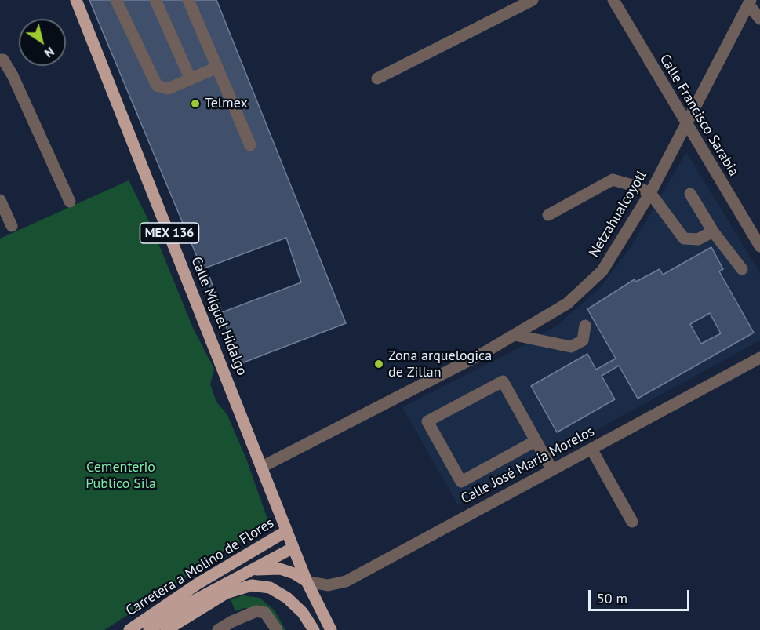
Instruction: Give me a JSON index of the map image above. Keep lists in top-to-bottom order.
{
  "streets": {
    "main road": ["MEX 136", "Calle Míguel Hidalgo", "Carretera a Molino de Flores"],
    "street": ["Calle Francisco Sarabia", "Netzahualcoyotl", "Calle José María Morelos"]
  },
  "crossings": [
    ["Calle Francisco Sarabia", "Netzahualcoyotl"],
    ["Netzahualcoyotl", "Calle Míguel Hidalgo"],
    ["Calle Míguel Hidalgo", "Calle José María Morelos"],
    ["Calle Míguel Hidalgo", "Carretera a Molino de Flores"]
  ],
  "parks": ["Cementerio Publico Sila"],
  "places": ["Telmex", "Zona arquelogica de Zillan"],
  "scale_bar": "50 m",
  "north": "bottom right"
}
